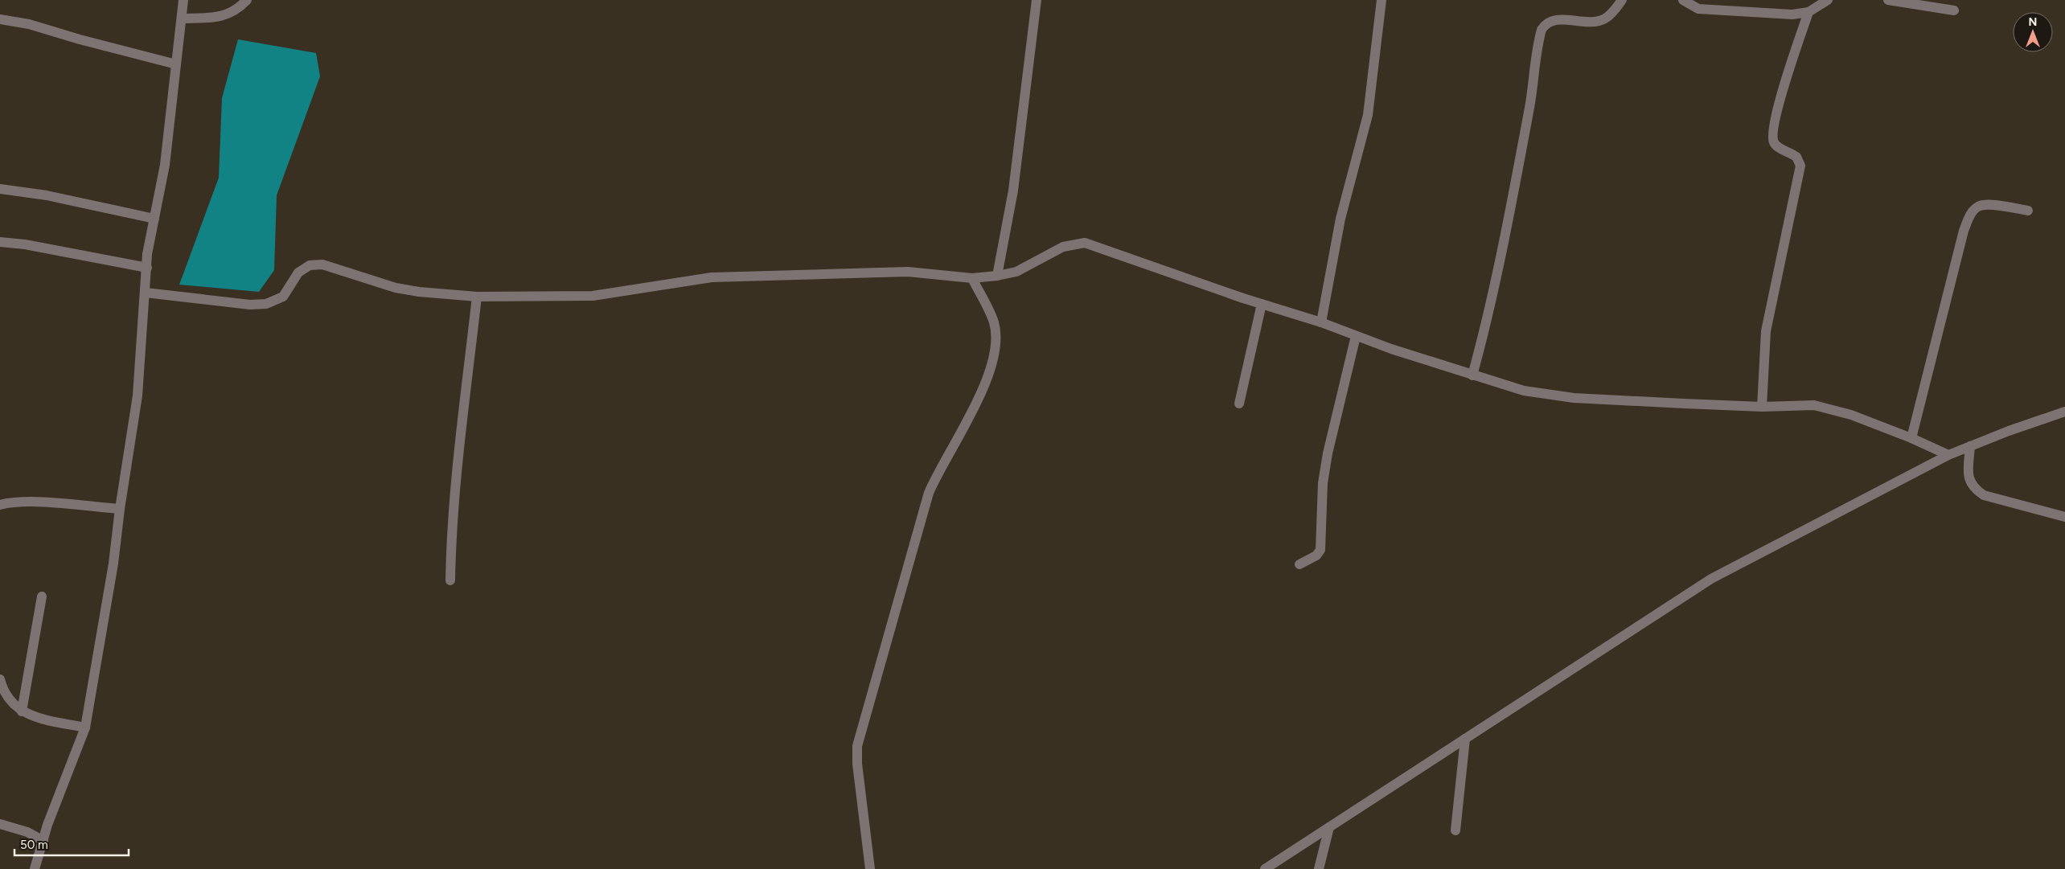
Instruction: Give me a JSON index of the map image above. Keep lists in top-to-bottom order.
{
  "scale_bar": "50 m",
  "north": "top"
}
